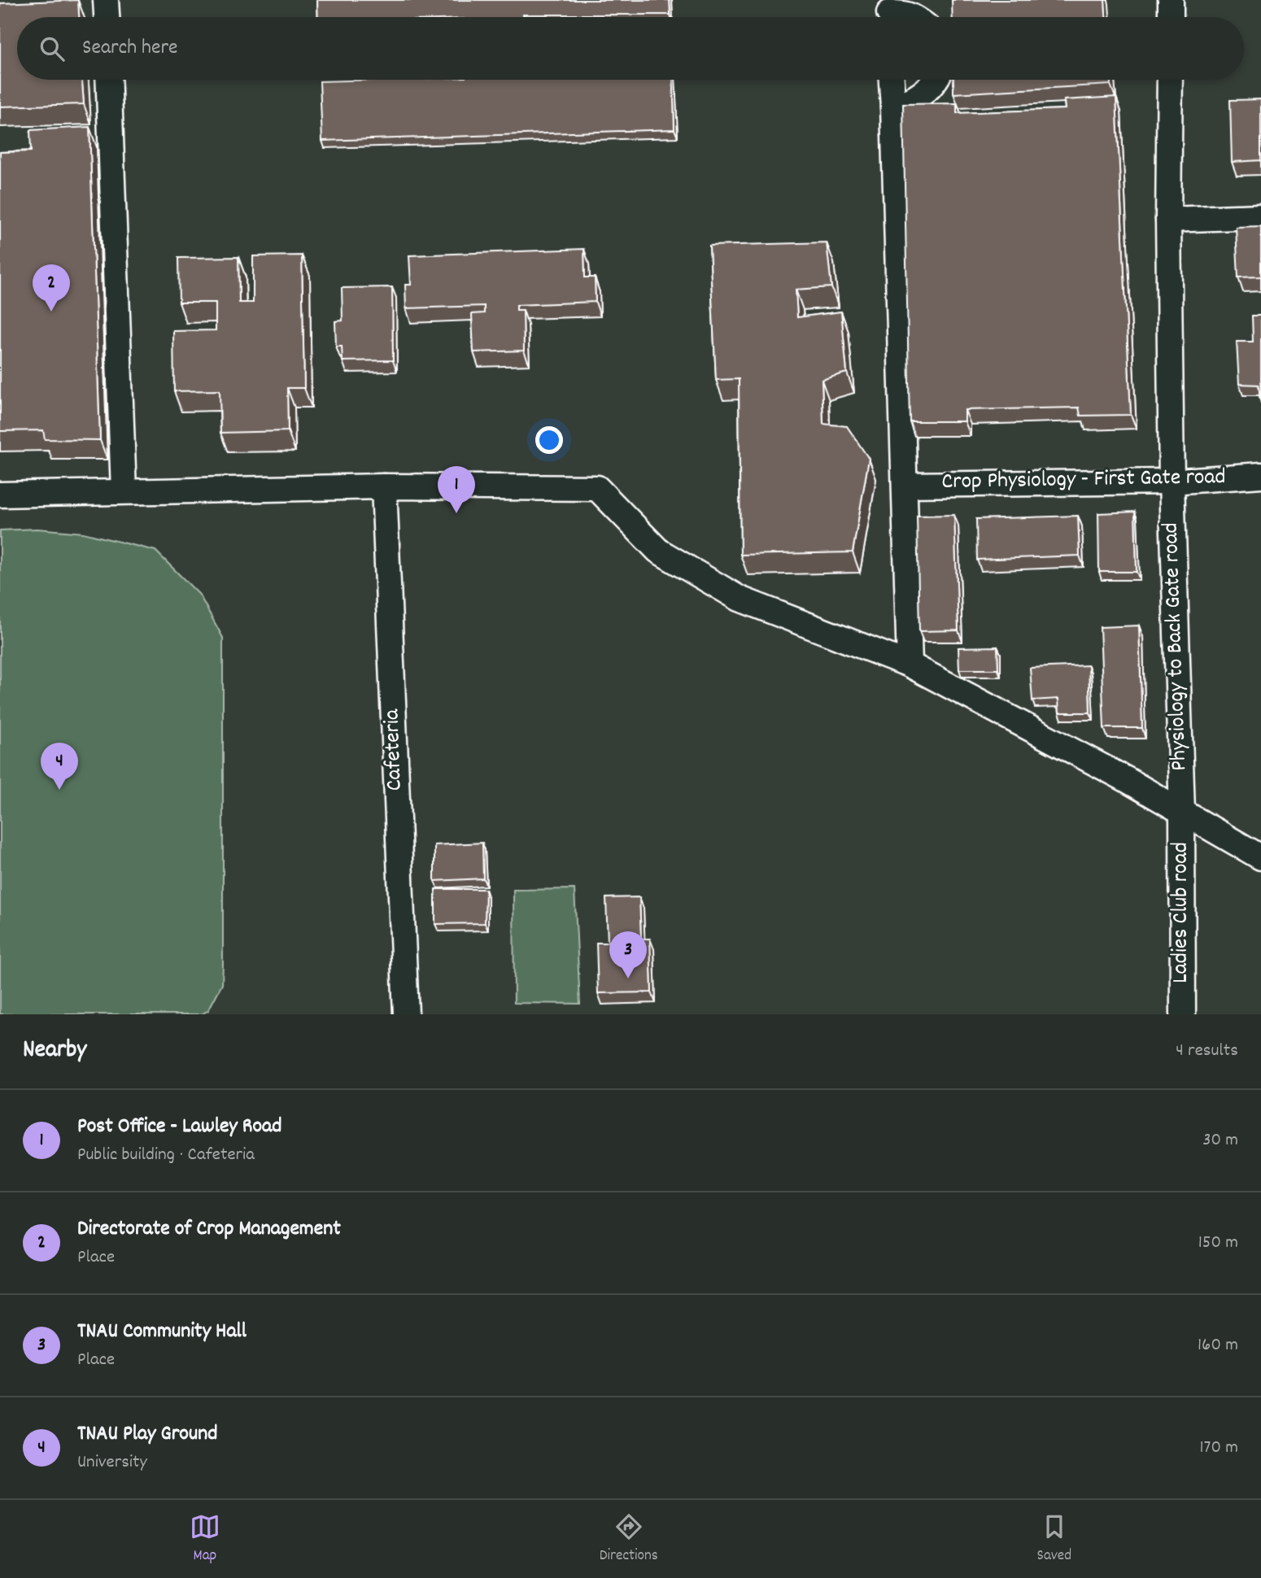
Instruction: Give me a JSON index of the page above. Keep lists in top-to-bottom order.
{
  "streets": {
    "street": [
      "Crop Physiology - First Gate road",
      "Physiology to Back Gate road",
      "Cafeteria",
      "Ladies Club road"
    ]
  },
  "crossings": [
    ["Crop Physiology - First Gate road", "Physiology to Back Gate road"],
    ["Physiology to Back Gate road", "Ladies Club road"]
  ],
  "page": {
    "search": "Search here",
    "pins": [
      "2",
      "1",
      "4",
      "3"
    ],
    "heading": ["Nearby", "4 results"],
    "list": [
      {
        "mark": "1",
        "name": "Post Office - Lawley Road",
        "note": "Public building · Cafeteria",
        "value": "30 m"
      },
      {
        "mark": "2",
        "name": "Directorate of Crop Management",
        "note": "Place",
        "value": "150 m"
      },
      {
        "mark": "3",
        "name": "TNAU Community Hall",
        "note": "Place",
        "value": "160 m"
      },
      {
        "mark": "4",
        "name": "TNAU Play Ground",
        "note": "University",
        "value": "170 m"
      }
    ],
    "nav": ["Map", "Directions", "Saved"]
  }
}
